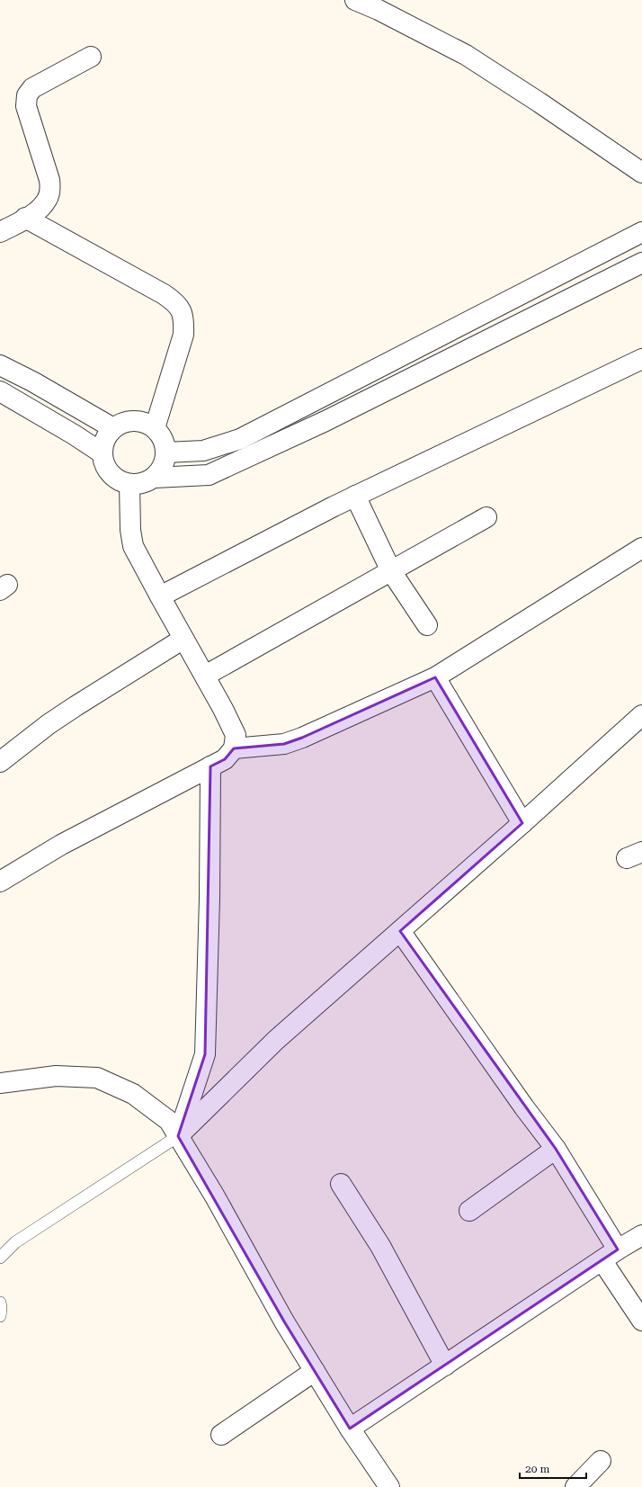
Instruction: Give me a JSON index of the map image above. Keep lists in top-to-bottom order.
{
  "scale_bar": "20 m"
}
